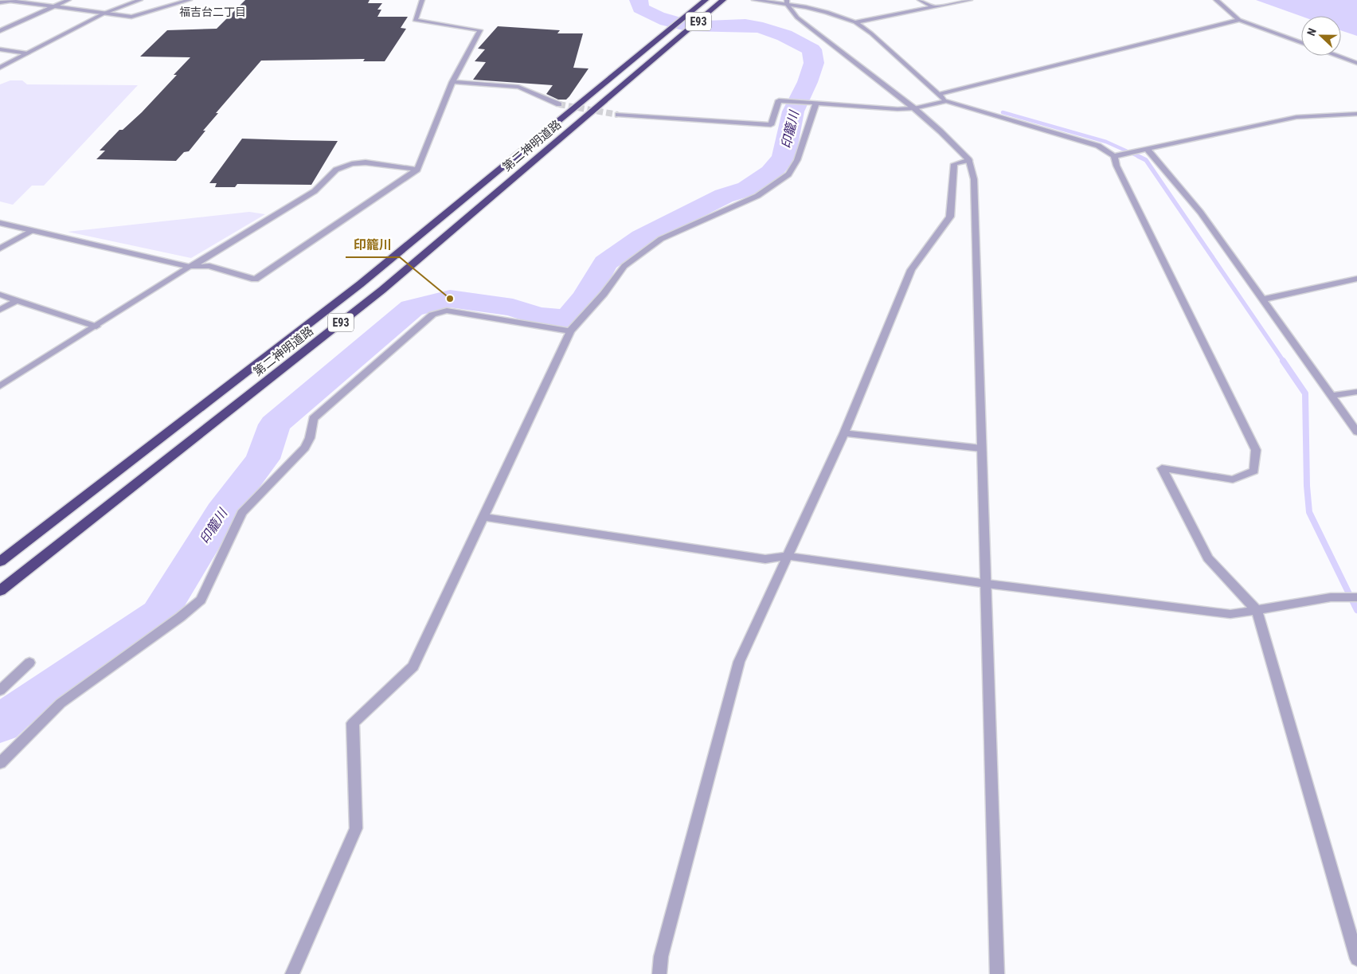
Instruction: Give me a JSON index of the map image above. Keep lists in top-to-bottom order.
{
  "streets": {
    "highway": ["E93", "第二神明道路"]
  },
  "districts": ["福吉台二丁目"],
  "water": ["印籠川"],
  "places": ["印籠川"],
  "north": "left"
}
